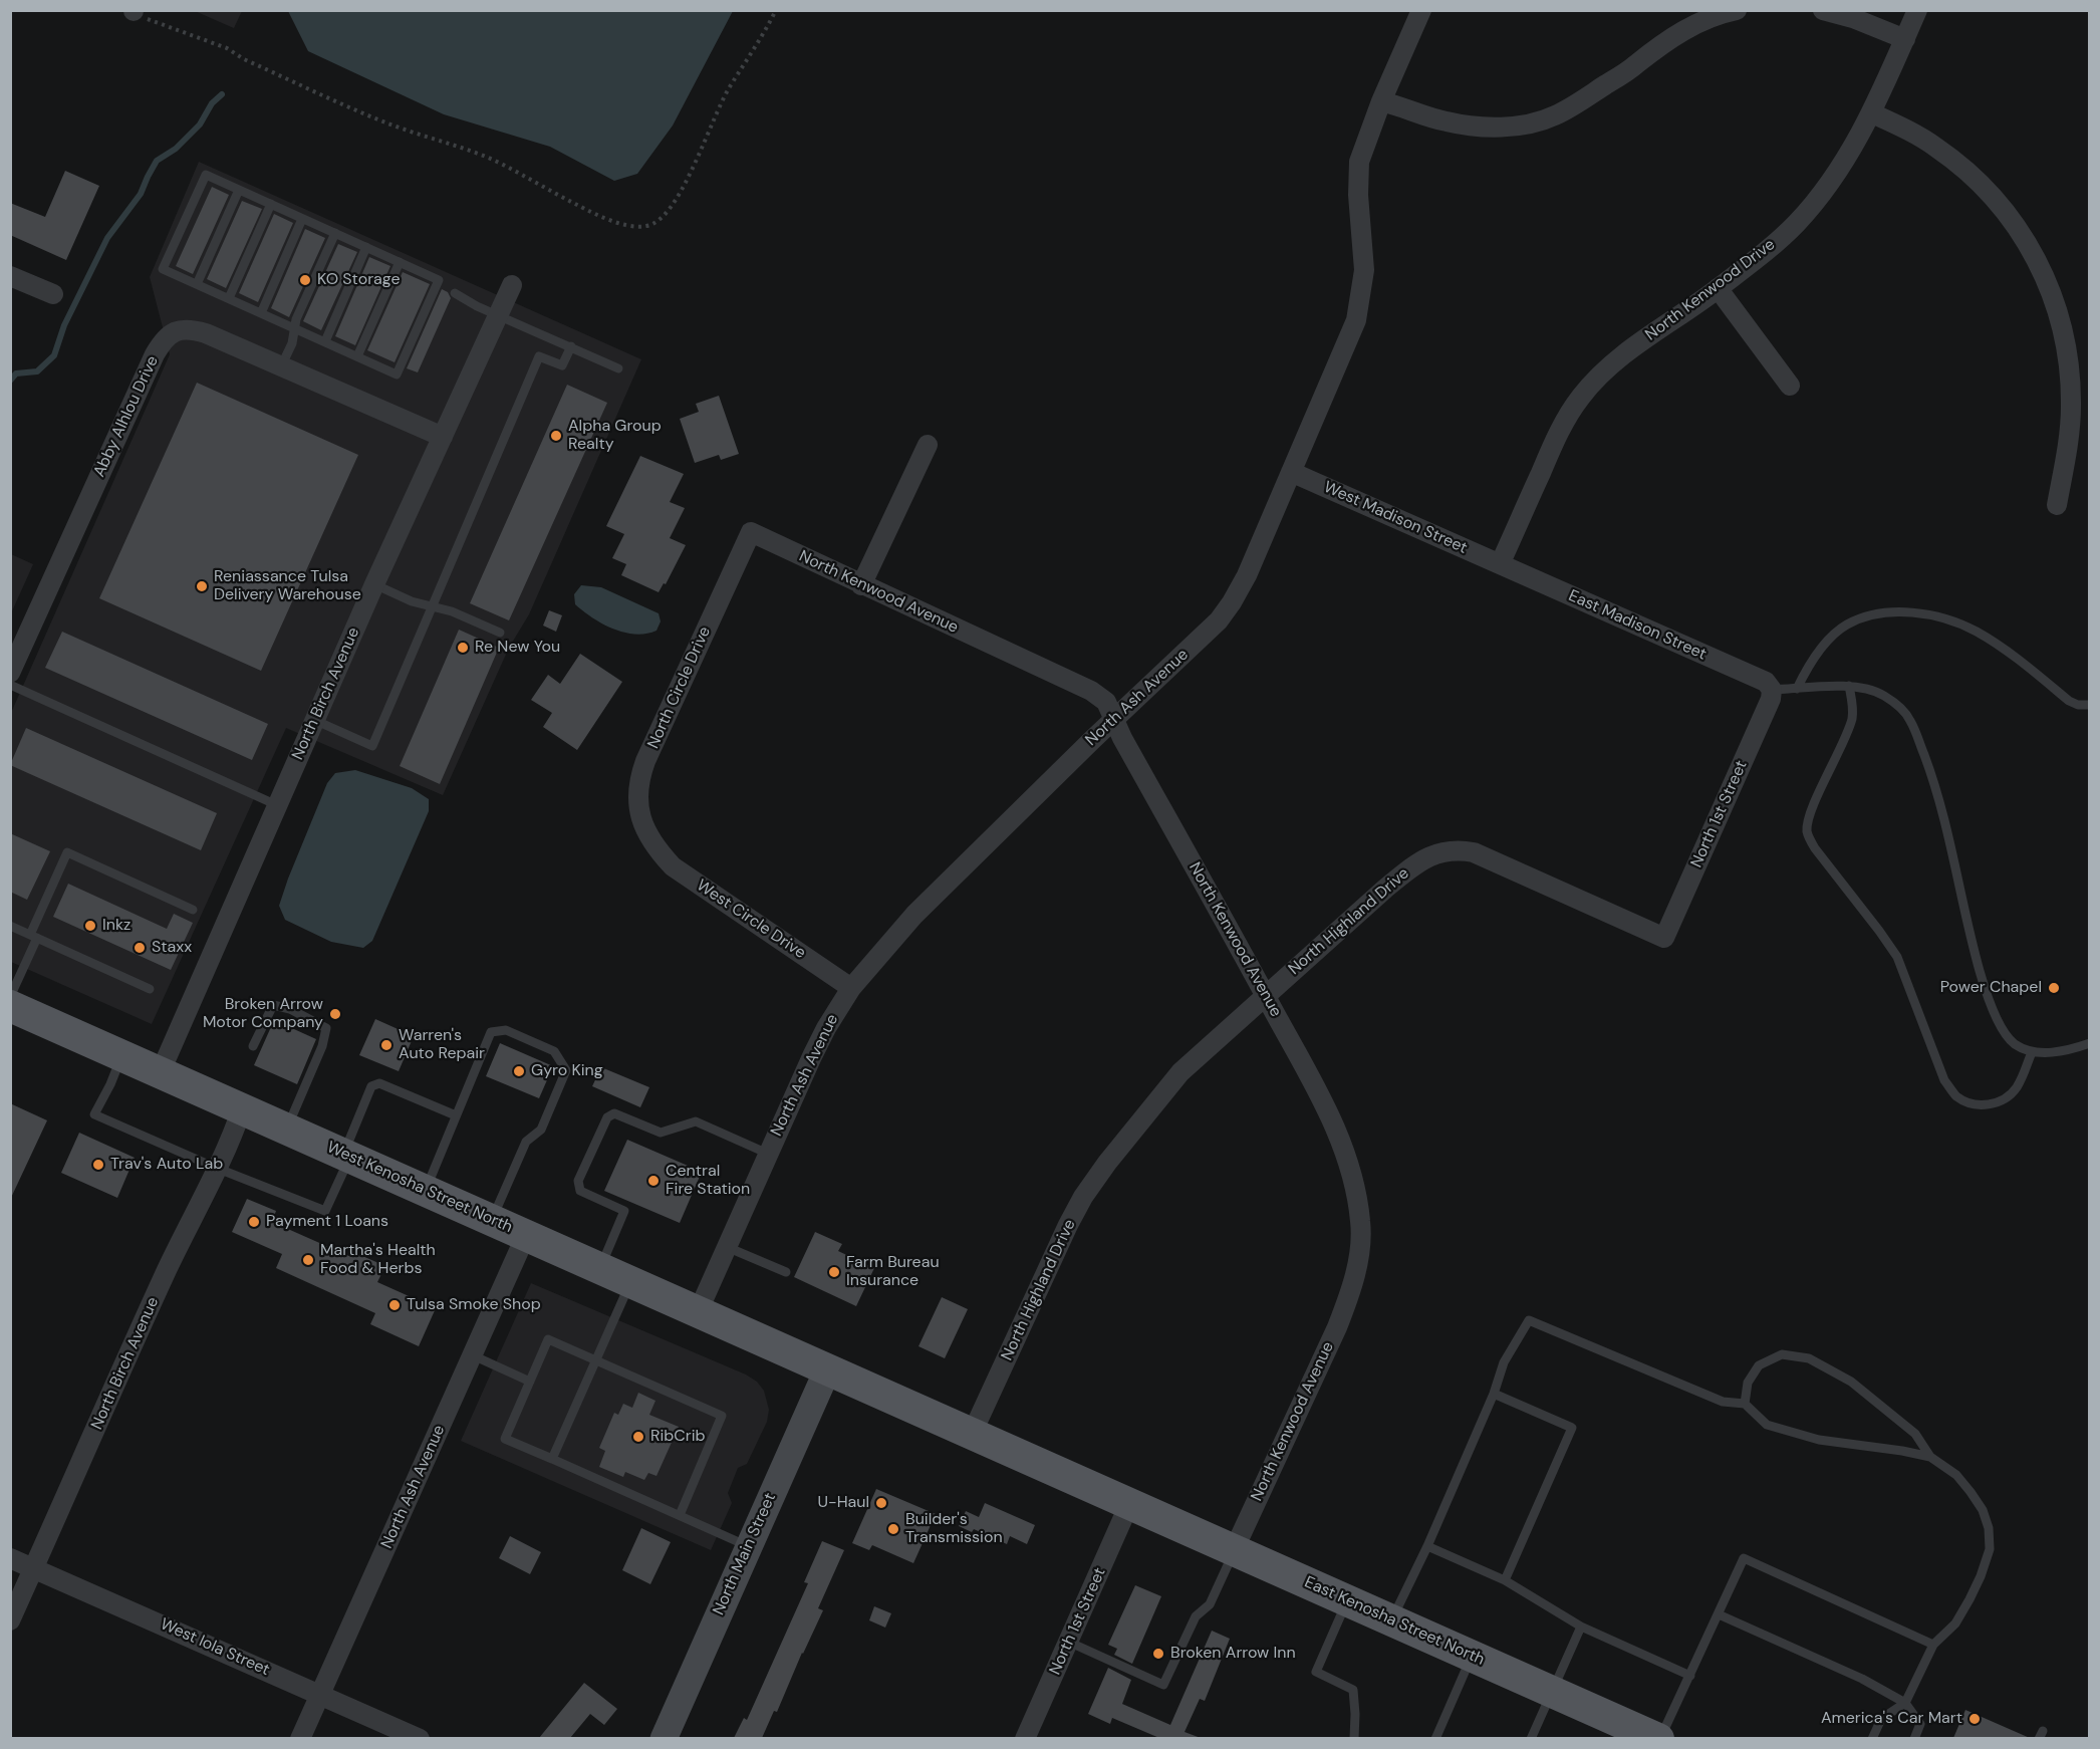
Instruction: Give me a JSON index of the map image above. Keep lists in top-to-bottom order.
{
  "streets": {
    "main road": ["West Kenosha Street North", "North Main Street", "East Kenosha Street North"],
    "street": [
      "North Kenwood Drive",
      "Abby Alhlou Drive",
      "West Madison Street",
      "North Kenwood Avenue",
      "East Madison Street",
      "North Circle Drive",
      "North Birch Avenue",
      "North Ash Avenue",
      "North 1st Street",
      "West Circle Drive",
      "North Highland Drive",
      "West Iola Street"
    ]
  },
  "crossings": [
    ["North Kenwood Drive", "West Madison Street"],
    ["North Kenwood Drive", "East Madison Street"],
    ["Abby Alhlou Drive", "North Birch Avenue"],
    ["West Madison Street", "East Madison Street"],
    ["West Madison Street", "North Ash Avenue"],
    ["North Kenwood Avenue", "North Circle Drive"],
    ["North Kenwood Avenue", "North Ash Avenue"],
    ["North Kenwood Avenue", "North Highland Drive"],
    ["North Kenwood Avenue", "East Kenosha Street North"],
    ["East Madison Street", "North 1st Street"],
    ["North Circle Drive", "West Circle Drive"],
    ["North Birch Avenue", "West Kenosha Street North"],
    ["North Birch Avenue", "West Iola Street"],
    ["North Ash Avenue", "West Circle Drive"],
    ["North Ash Avenue", "West Kenosha Street North"],
    ["North Ash Avenue", "West Iola Street"],
    ["North 1st Street", "North Highland Drive"],
    ["North 1st Street", "East Kenosha Street North"],
    ["North Highland Drive", "East Kenosha Street North"],
    ["West Kenosha Street North", "North Main Street"]
  ],
  "places": [
    "KO Storage",
    "Alpha Group Realty",
    "Reniassance Tulsa Delivery Warehouse",
    "Re New You",
    "Inkz",
    "Staxx",
    "Power Chapel",
    "Broken Arrow Motor Company",
    "Warren's Auto Repair",
    "Gyro King",
    "Trav's Auto Lab",
    "Central Fire Station",
    "Payment 1 Loans",
    "Martha's Health Food & Herbs",
    "Farm Bureau Insurance",
    "Tulsa Smoke Shop",
    "RibCrib",
    "U-Haul",
    "Builder's Transmission",
    "Broken Arrow Inn",
    "America's Car Mart"
  ]
}
